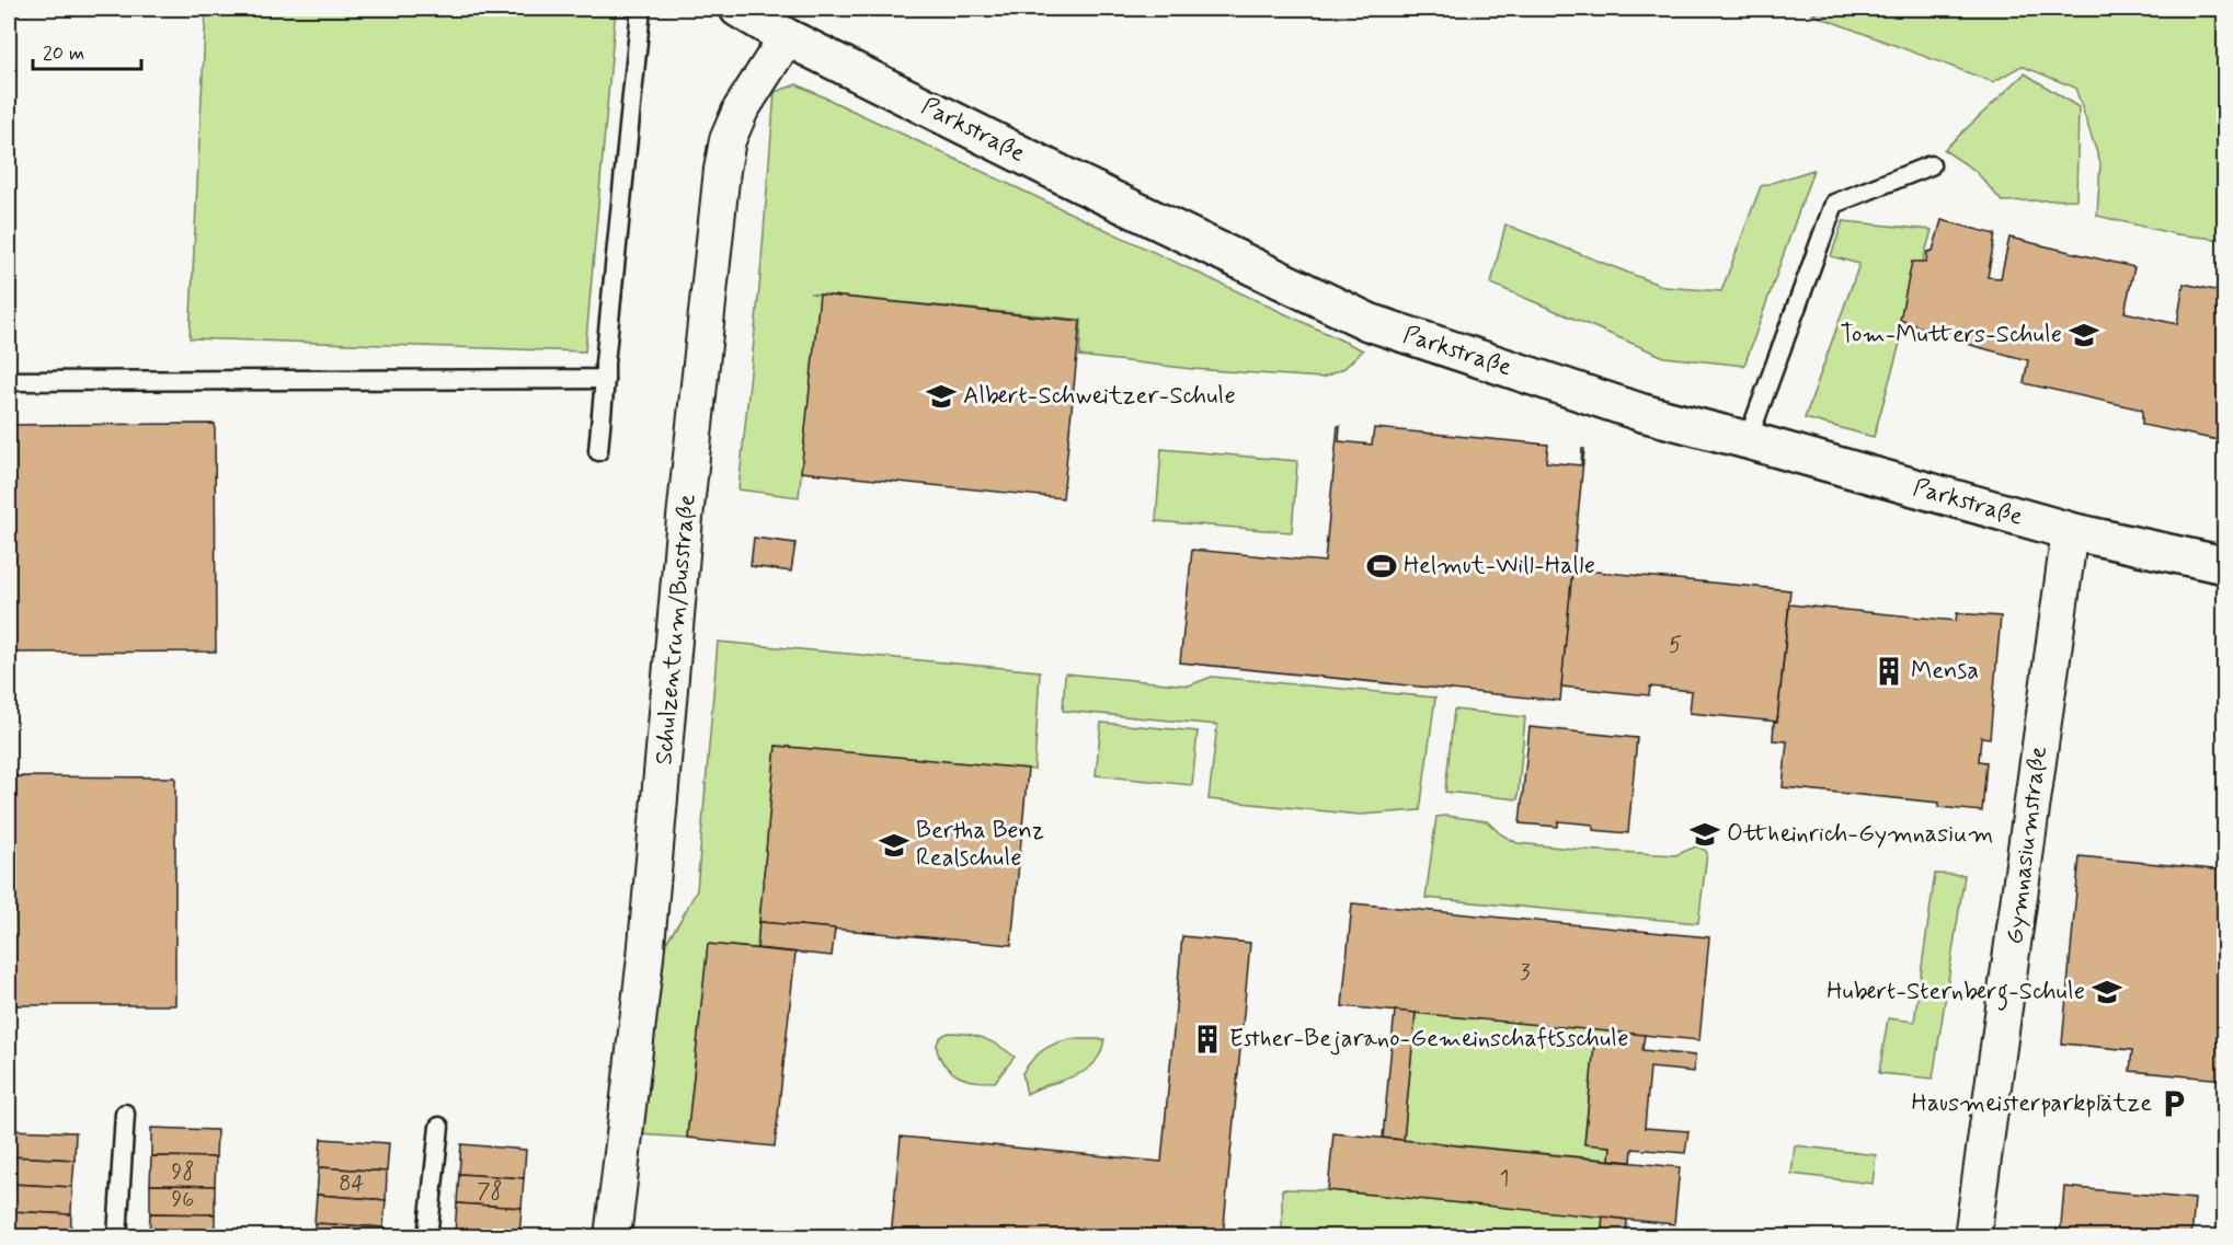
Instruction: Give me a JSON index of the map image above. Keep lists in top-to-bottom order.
{
  "streets": {
    "street": ["Parkstraße", "Schulzentrum/Busstraße", "Gymnasiumstraße"]
  },
  "crossings": [
    ["Parkstraße", "Schulzentrum/Busstraße"],
    ["Parkstraße", "Gymnasiumstraße"]
  ],
  "places": {
    "school or university": [
      "Tom-Mutters-Schule",
      "Albert-Schweitzer-Schule",
      "Ottheinrich-Gymnasium",
      "Bertha Benz Realschule",
      "Hubert-Sternberg-Schule"
    ],
    "sports": ["Helmut-Will-Halle"],
    "building": ["Mensa", "Esther-Bejarano-Gemeinschaftsschule"],
    "parking": ["Hausmeisterparkplätze"]
  },
  "house_numbers": [
    "5",
    "3",
    "98",
    "1",
    "84",
    "78",
    "96"
  ],
  "scale_bar": "20 m"
}
